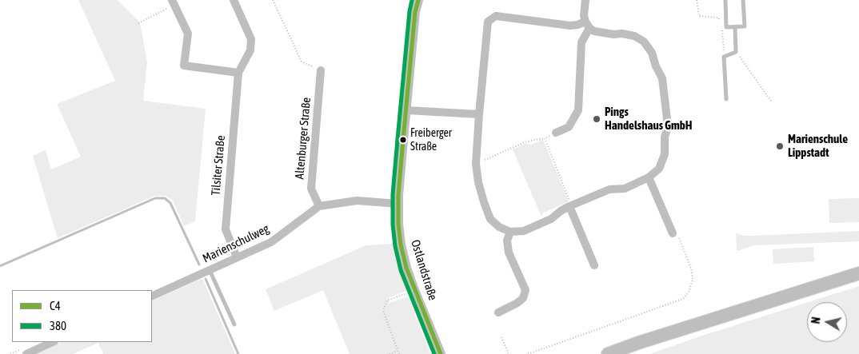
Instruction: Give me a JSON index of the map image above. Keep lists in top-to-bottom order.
{
  "streets": {
    "street": [
      "Altenburger Straße",
      "Tilsiter Straße",
      "Marienschulweg",
      "Ostlandstraße"
    ]
  },
  "crossings": [
    ["Altenburger Straße", "Marienschulweg"],
    ["Tilsiter Straße", "Marienschulweg"],
    ["Marienschulweg", "Ostlandstraße"]
  ],
  "places": ["Pings Handelshaus GmbH", "Freiberger Straße", "Marienschule Lippstadt"],
  "lines": ["transit line C4", "transit line 380"],
  "legend": ["C4", "380"],
  "north": "left"
}
